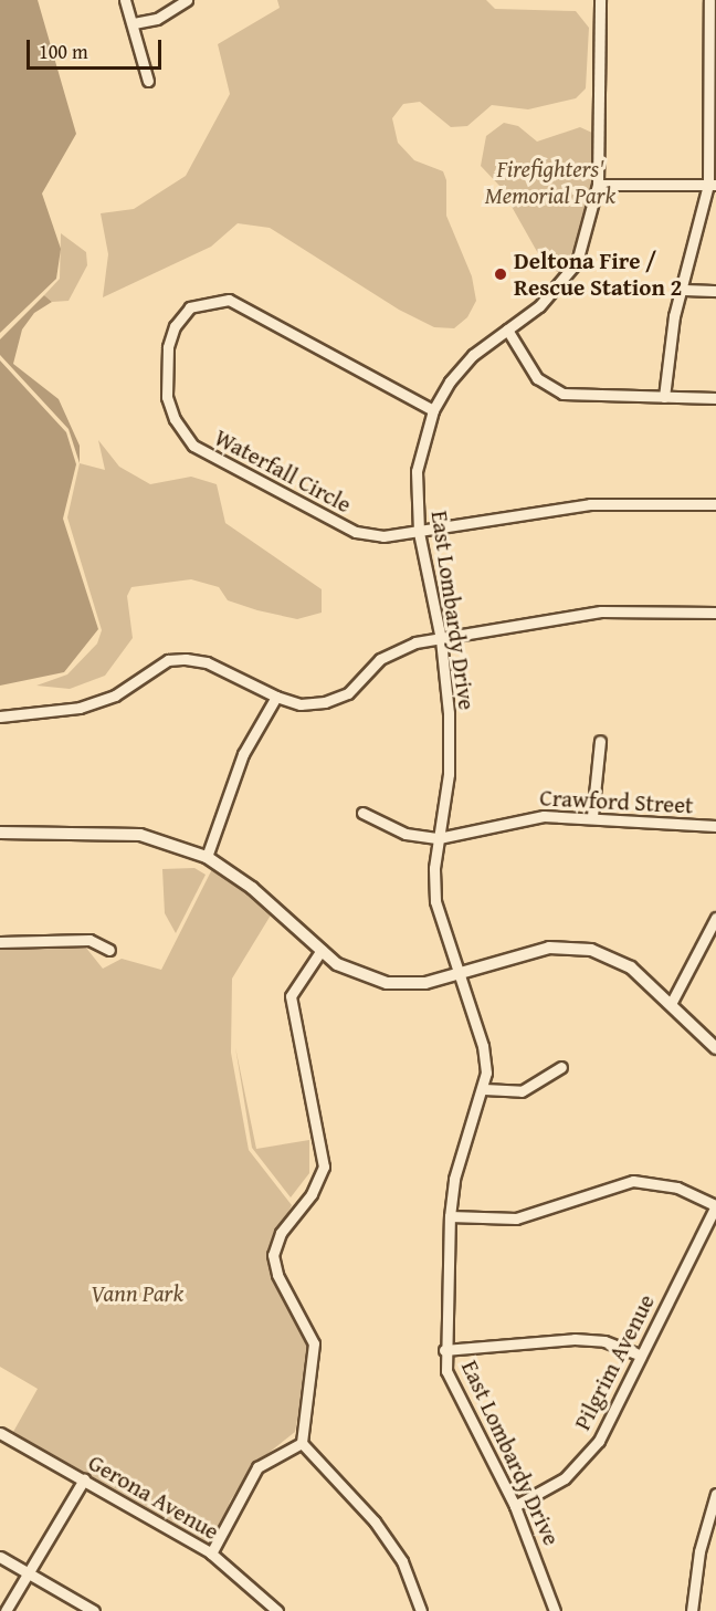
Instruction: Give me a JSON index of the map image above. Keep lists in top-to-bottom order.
{
  "streets": {
    "street": [
      "Waterfall Circle",
      "East Lombardy Drive",
      "Crawford Street",
      "Pilgrim Avenue",
      "Gerona Avenue"
    ]
  },
  "crossings": [
    ["Waterfall Circle", "East Lombardy Drive"],
    ["East Lombardy Drive", "Crawford Street"],
    ["East Lombardy Drive", "Pilgrim Avenue"]
  ],
  "parks": ["Firefighters' Memorial Park", "Vann Park"],
  "places": ["Deltona Fire / Rescue Station 2"],
  "scale_bar": "100 m"
}
